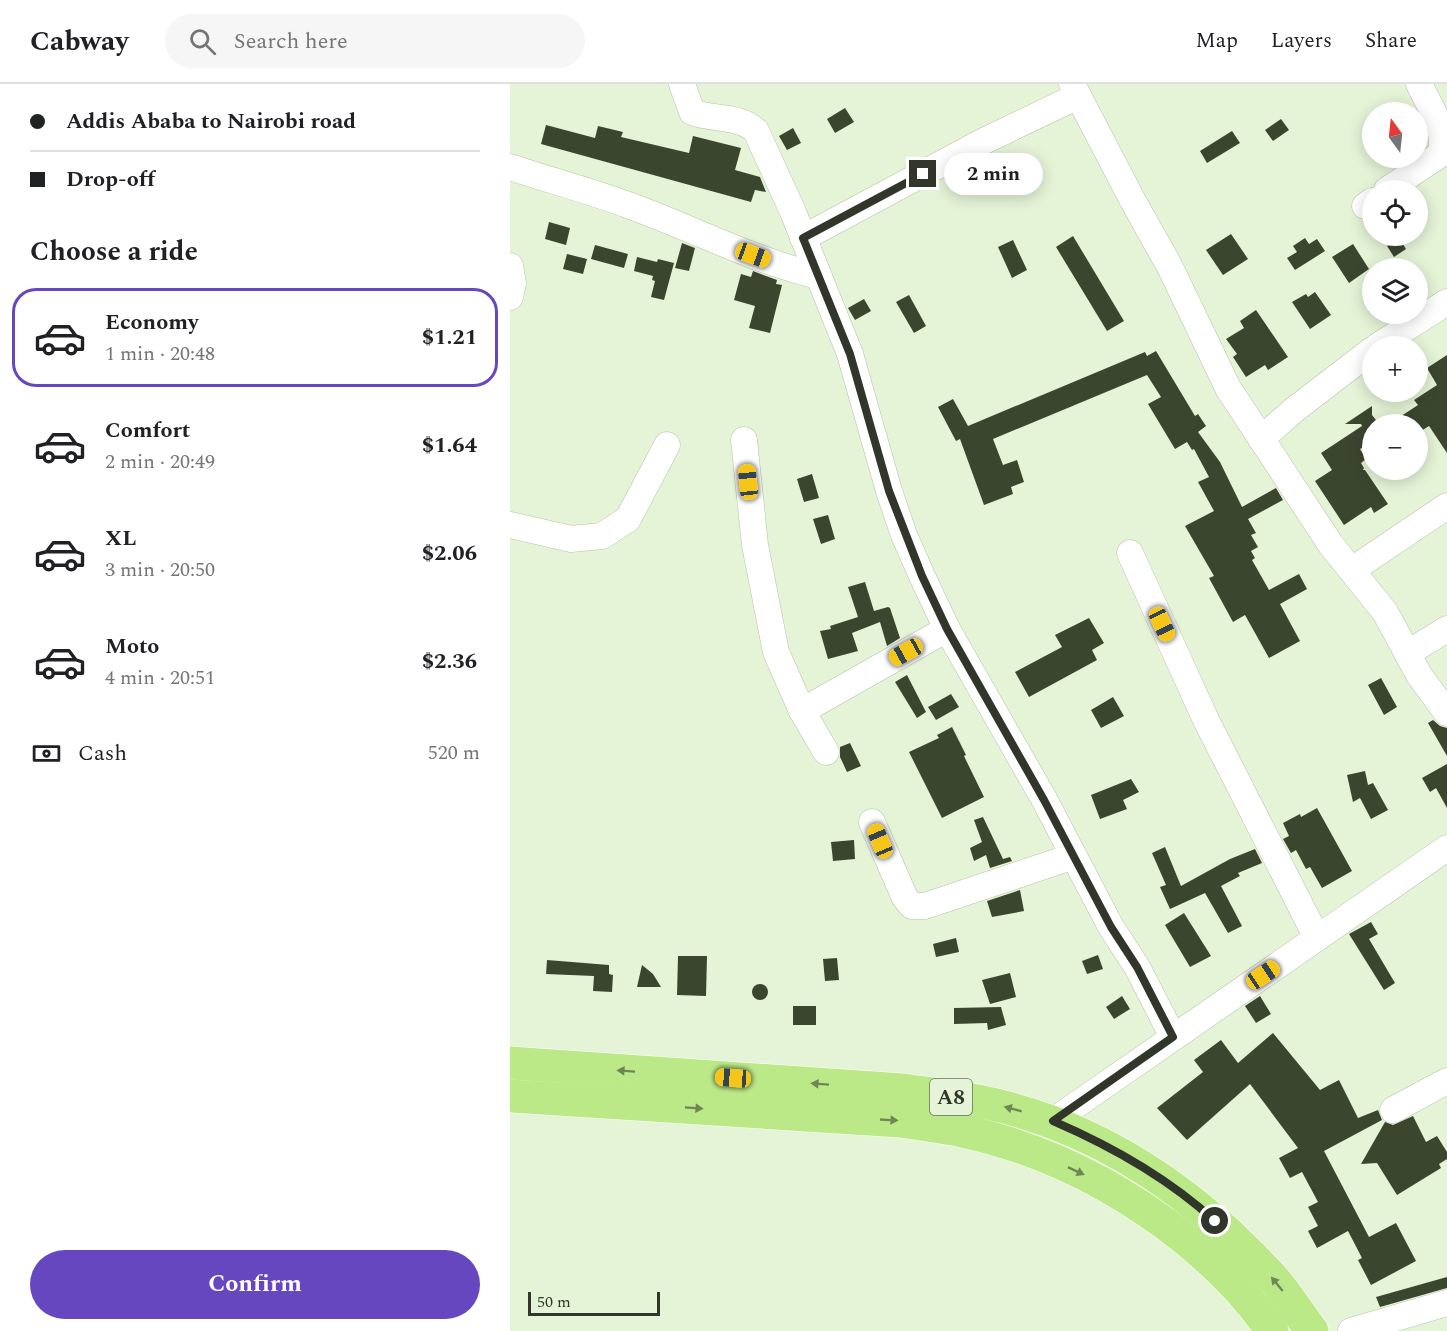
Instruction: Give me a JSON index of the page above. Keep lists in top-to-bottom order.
{
  "streets": {
    "highway": ["A8"]
  },
  "scale_bar": "50 m",
  "north": "top",
  "page": {
    "header": "Cabway",
    "search": "Search here",
    "nav": ["Map", "Layers", "Share"],
    "banner": ["Addis Ababa to Nairobi road", "Drop-off"],
    "map_buttons": ["+", "−"],
    "bubble": "2 min",
    "heading": "Choose a ride",
    "list": [
      {
        "name": "Economy",
        "note": "1 min · 20:48",
        "value": "$1.21"
      },
      {
        "name": "Comfort",
        "note": "2 min · 20:49",
        "value": "$1.64"
      },
      {
        "name": "XL",
        "note": "3 min · 20:50",
        "value": "$2.06"
      },
      {
        "name": "Moto",
        "note": "4 min · 20:51",
        "value": "$2.36"
      }
    ],
    "pay": ["Cash", "520 m"],
    "buttons": "Confirm",
    "scale": "50 m"
  }
}
